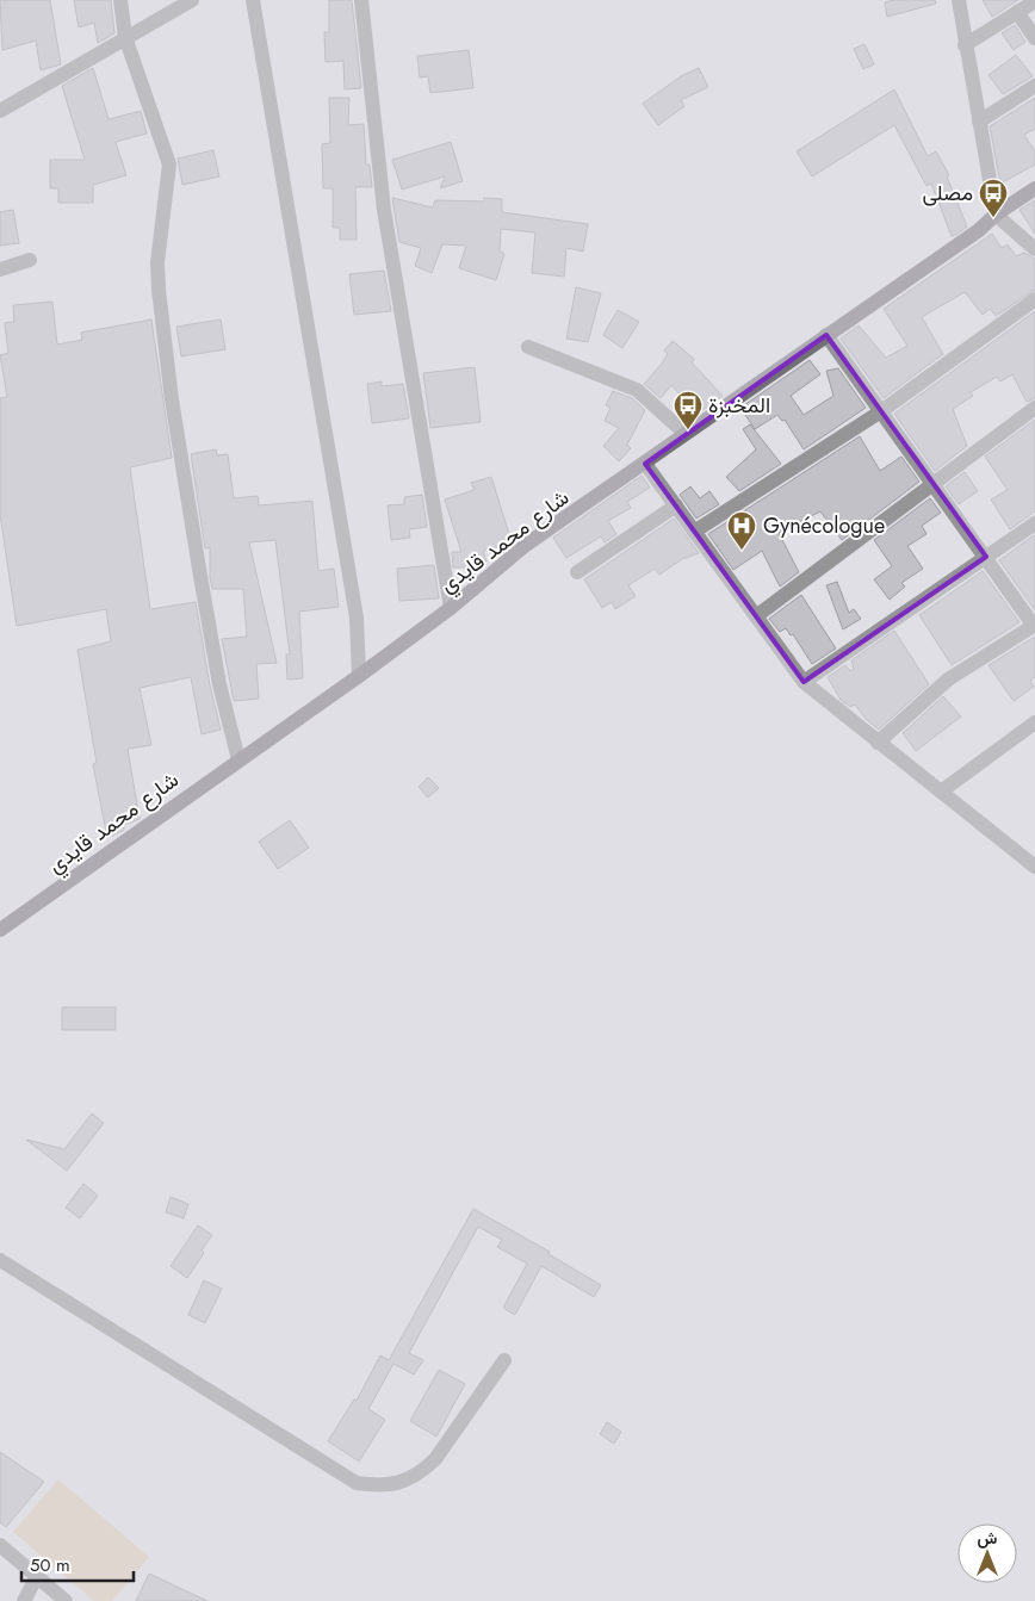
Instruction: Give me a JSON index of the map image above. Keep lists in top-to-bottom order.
{
  "streets": {
    "main road": ["شارع محمد قايدي"]
  },
  "places": {
    "bus stop": ["مصلى", "المخبزة"],
    "hospital": ["Gynécologue"]
  },
  "scale_bar": "50 m",
  "north": "top"
}
